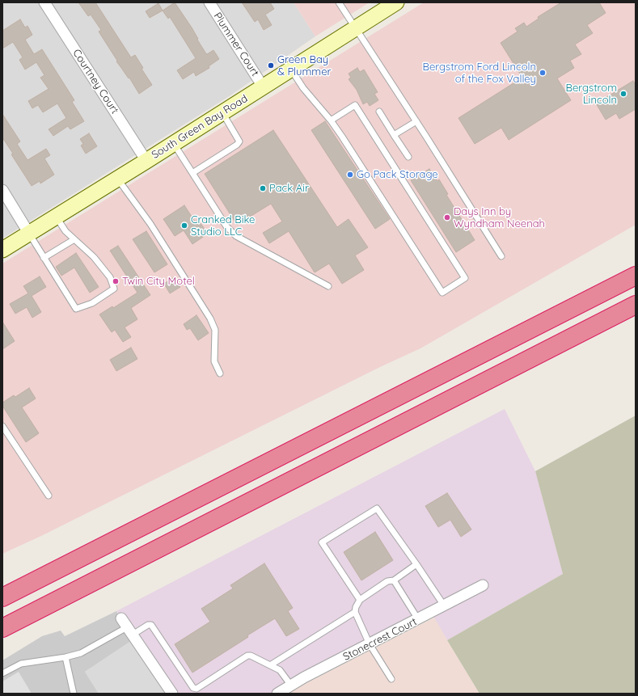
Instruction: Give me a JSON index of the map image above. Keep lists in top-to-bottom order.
{
  "streets": {
    "main road": ["South Green Bay Road"],
    "street": ["Plummer Court", "Courtney Court", "Stonecrest Court"]
  },
  "crossings": [
    ["Plummer Court", "South Green Bay Road"],
    ["Courtney Court", "South Green Bay Road"]
  ],
  "places": [
    "Green Bay & Plummer",
    "Bergstrom Ford Lincoln of the Fox Valley",
    "Bergstrom Lincoln",
    "Go Pack Storage",
    "Pack Air",
    "Days Inn by Wyndham Neenah",
    "Cranked Bike Studio LLC",
    "Twin City Motel"
  ]
}
